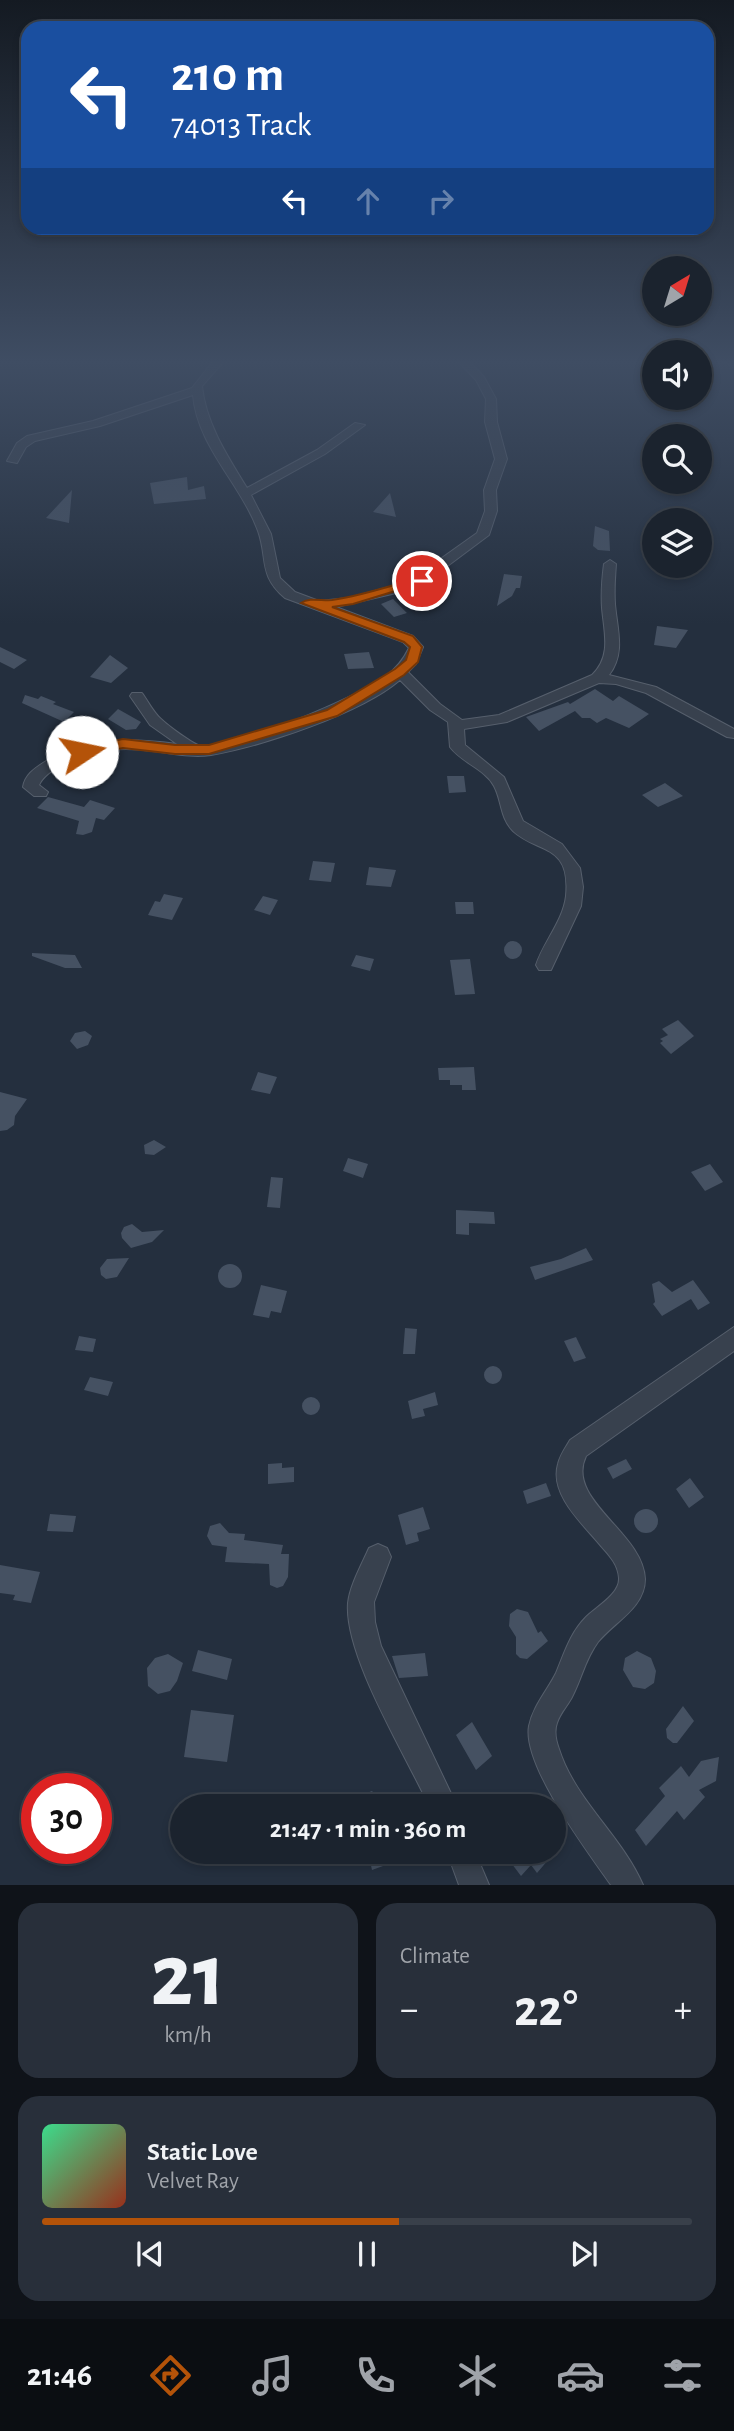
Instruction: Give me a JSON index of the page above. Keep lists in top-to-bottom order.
{
  "north": "top right",
  "page": {
    "turn": ["210 m", "74013 Track"],
    "limit": "30",
    "trip": "21:47 · 1 min · 360 m",
    "tile": [
      ["21", "km/h"],
      "Climate"
    ],
    "heat": ["−", "22°", "+"],
    "song": ["Static Love", "Velvet Ray"],
    "tabs": "21:46"
  }
}
